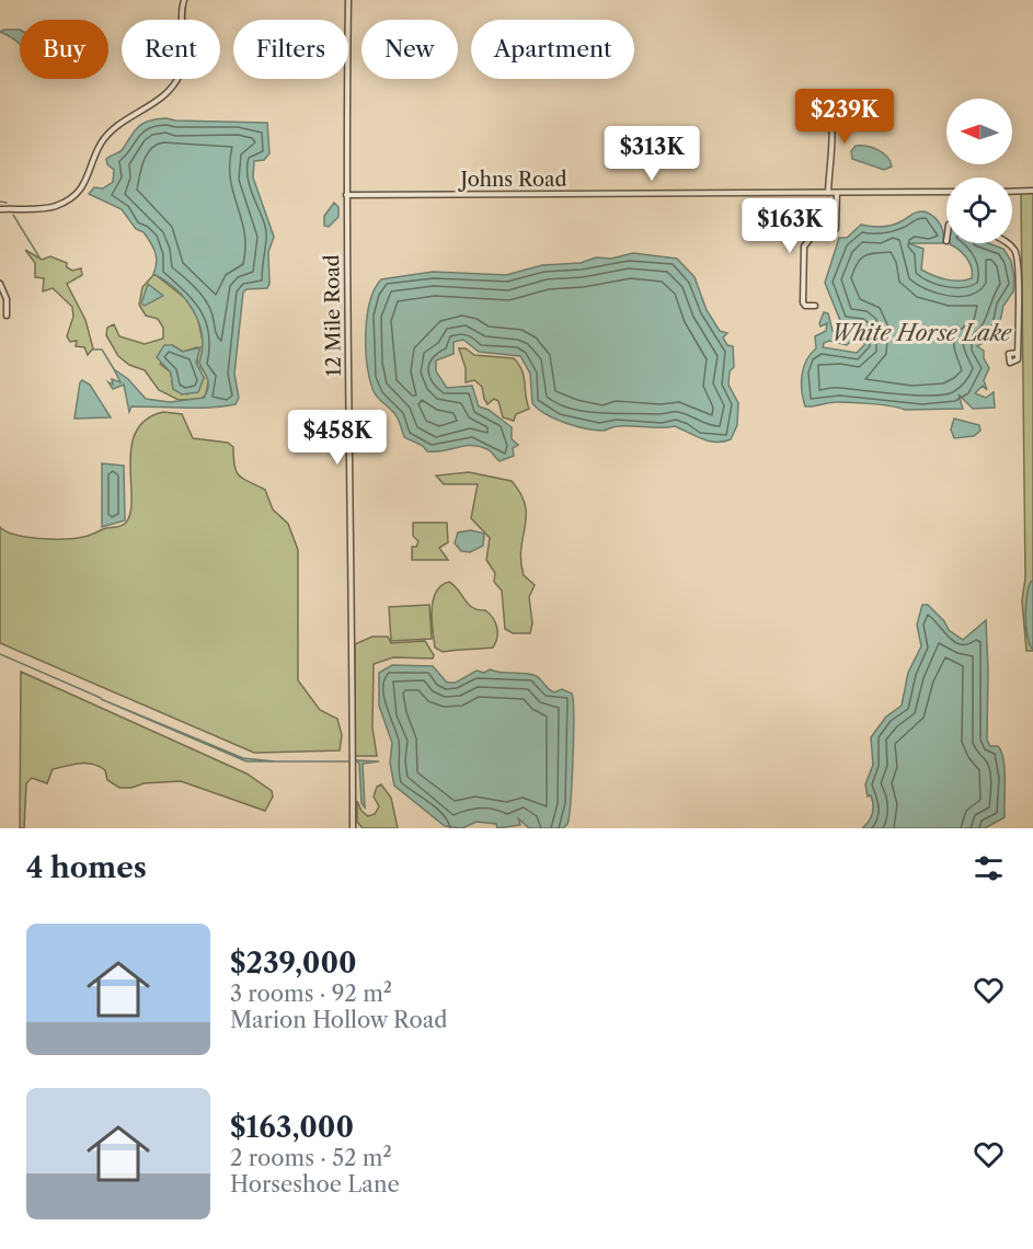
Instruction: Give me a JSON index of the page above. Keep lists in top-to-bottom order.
{
  "streets": {
    "street": ["Johns Road", "12 Mile Road"]
  },
  "crossings": [
    ["Johns Road", "12 Mile Road"]
  ],
  "water": ["White Horse Lake"],
  "north": "left",
  "page": {
    "chip": [
      "Buy",
      "Rent",
      "Filters",
      "New",
      "Apartment"
    ],
    "price": [
      "$239K",
      "$313K",
      "$163K",
      "$458K"
    ],
    "heading": "4 homes",
    "list": [
      {
        "name": "$239,000",
        "note": "3 rooms · 92 m² · Marion Hollow Road"
      },
      {
        "name": "$163,000",
        "note": "2 rooms · 52 m² · Horseshoe Lane"
      }
    ]
  }
}
